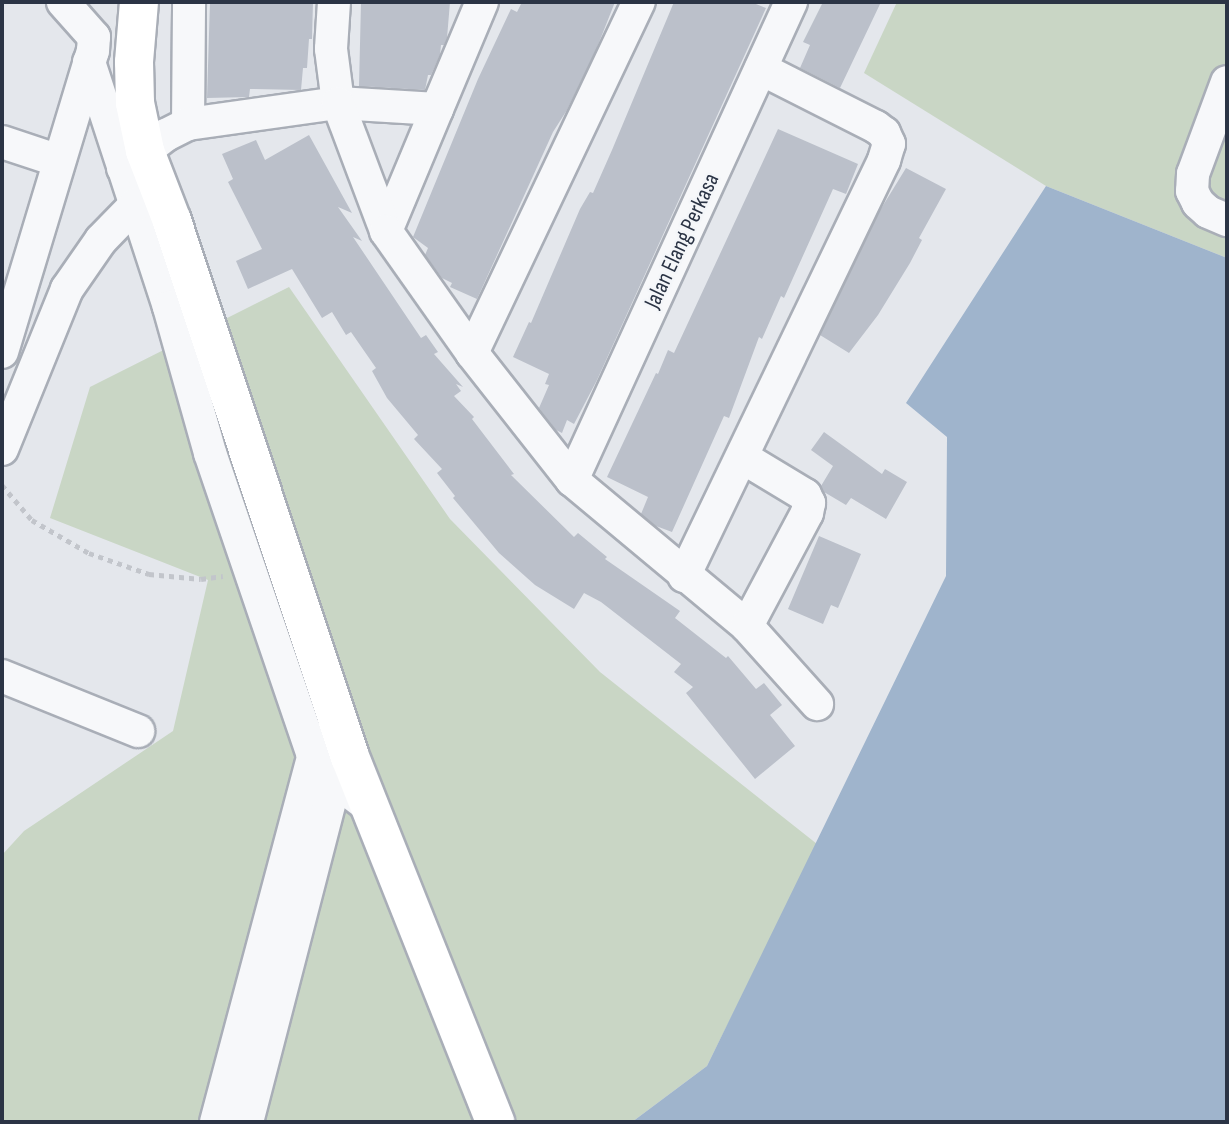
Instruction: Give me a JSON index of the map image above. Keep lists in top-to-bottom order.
{
  "streets": {
    "street": ["Jalan Elang Perkasa"]
  }
}
